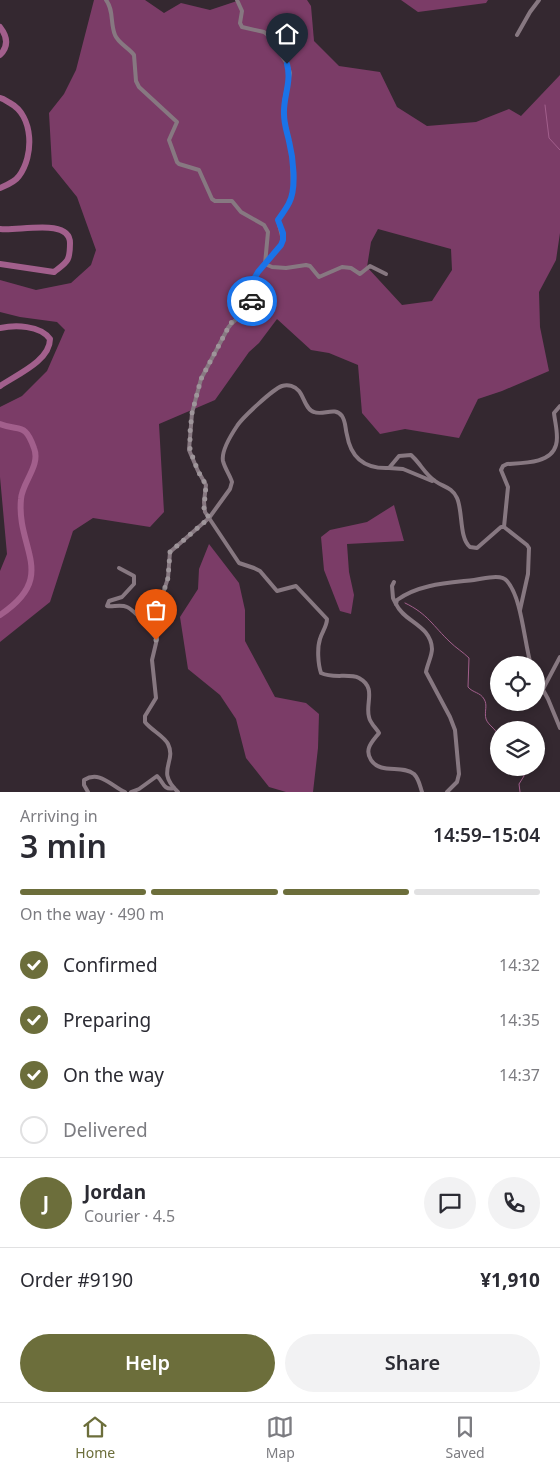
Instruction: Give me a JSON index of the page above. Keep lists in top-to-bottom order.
{
  "page": {
    "heading": ["3 min", "Arriving in", "14:59–15:04"],
    "panel": [
      "Jordan",
      "Courier · 4.5",
      "Order #9190",
      "¥1,910"
    ],
    "bar": "On the way · 490 m",
    "list": [
      ["Confirmed", "14:32"],
      ["Preparing", "14:35"],
      ["On the way", "14:37"],
      "Delivered"
    ],
    "round": "J",
    "buttons": ["Help", "Share"],
    "tabs": ["Home", "Map", "Saved"]
  }
}
